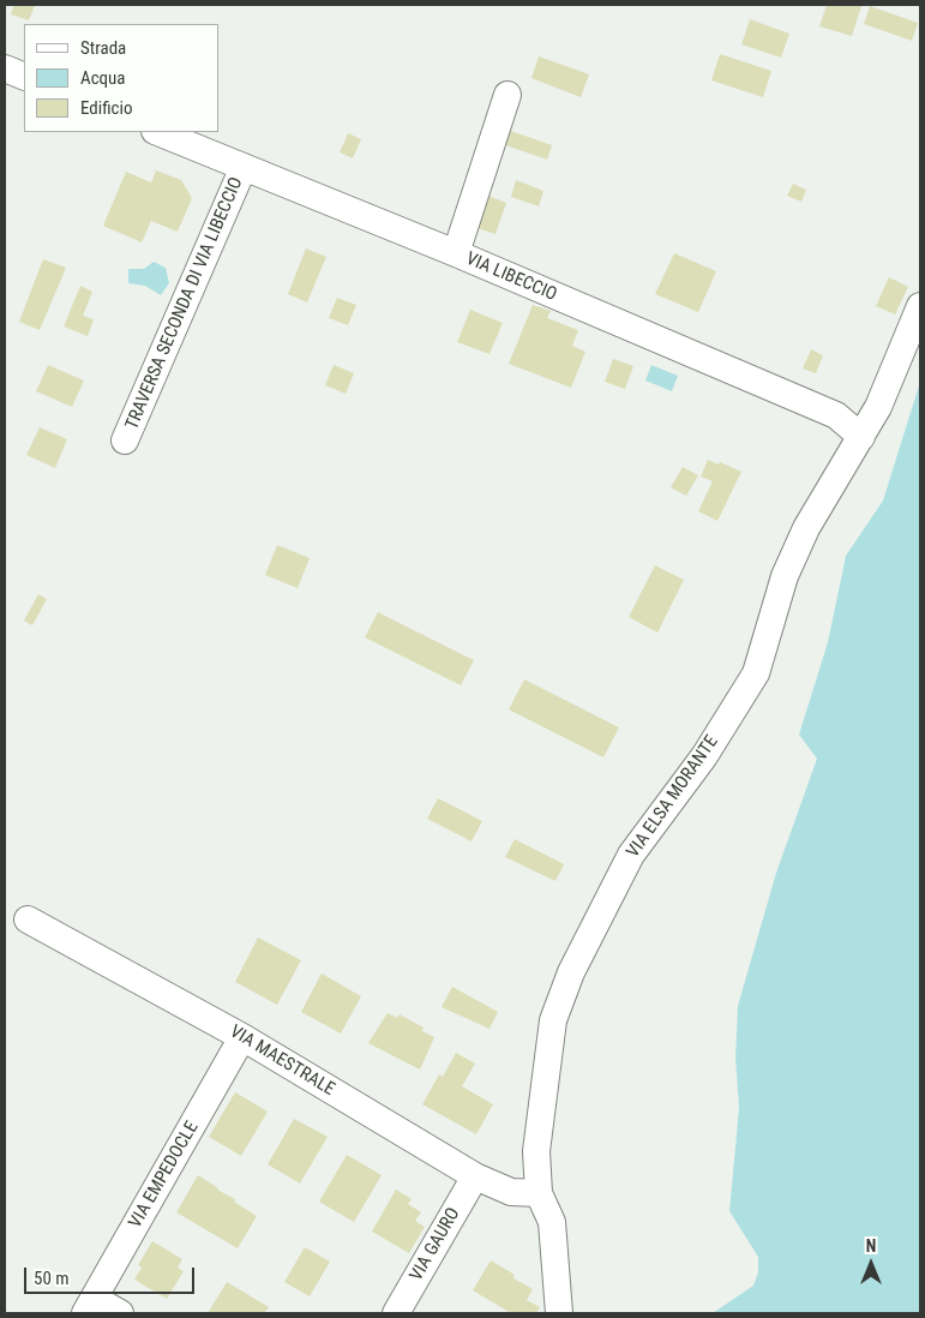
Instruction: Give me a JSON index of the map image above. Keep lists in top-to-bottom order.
{
  "streets": {
    "street": [
      "VIA LIBECCIO",
      "TRAVERSA SECONDA DI VIA LIBECCIO",
      "VIA ELSA MORANTE",
      "VIA MAESTRALE",
      "VIA EMPEDOCLE",
      "VIA GAURO"
    ]
  },
  "crossings": [
    ["VIA LIBECCIO", "TRAVERSA SECONDA DI VIA LIBECCIO"],
    ["VIA LIBECCIO", "VIA ELSA MORANTE"],
    ["VIA ELSA MORANTE", "VIA MAESTRALE"],
    ["VIA MAESTRALE", "VIA EMPEDOCLE"],
    ["VIA MAESTRALE", "VIA GAURO"]
  ],
  "legend": ["Strada", "Acqua", "Edificio"],
  "scale_bar": "50 m",
  "north": "top"
}
